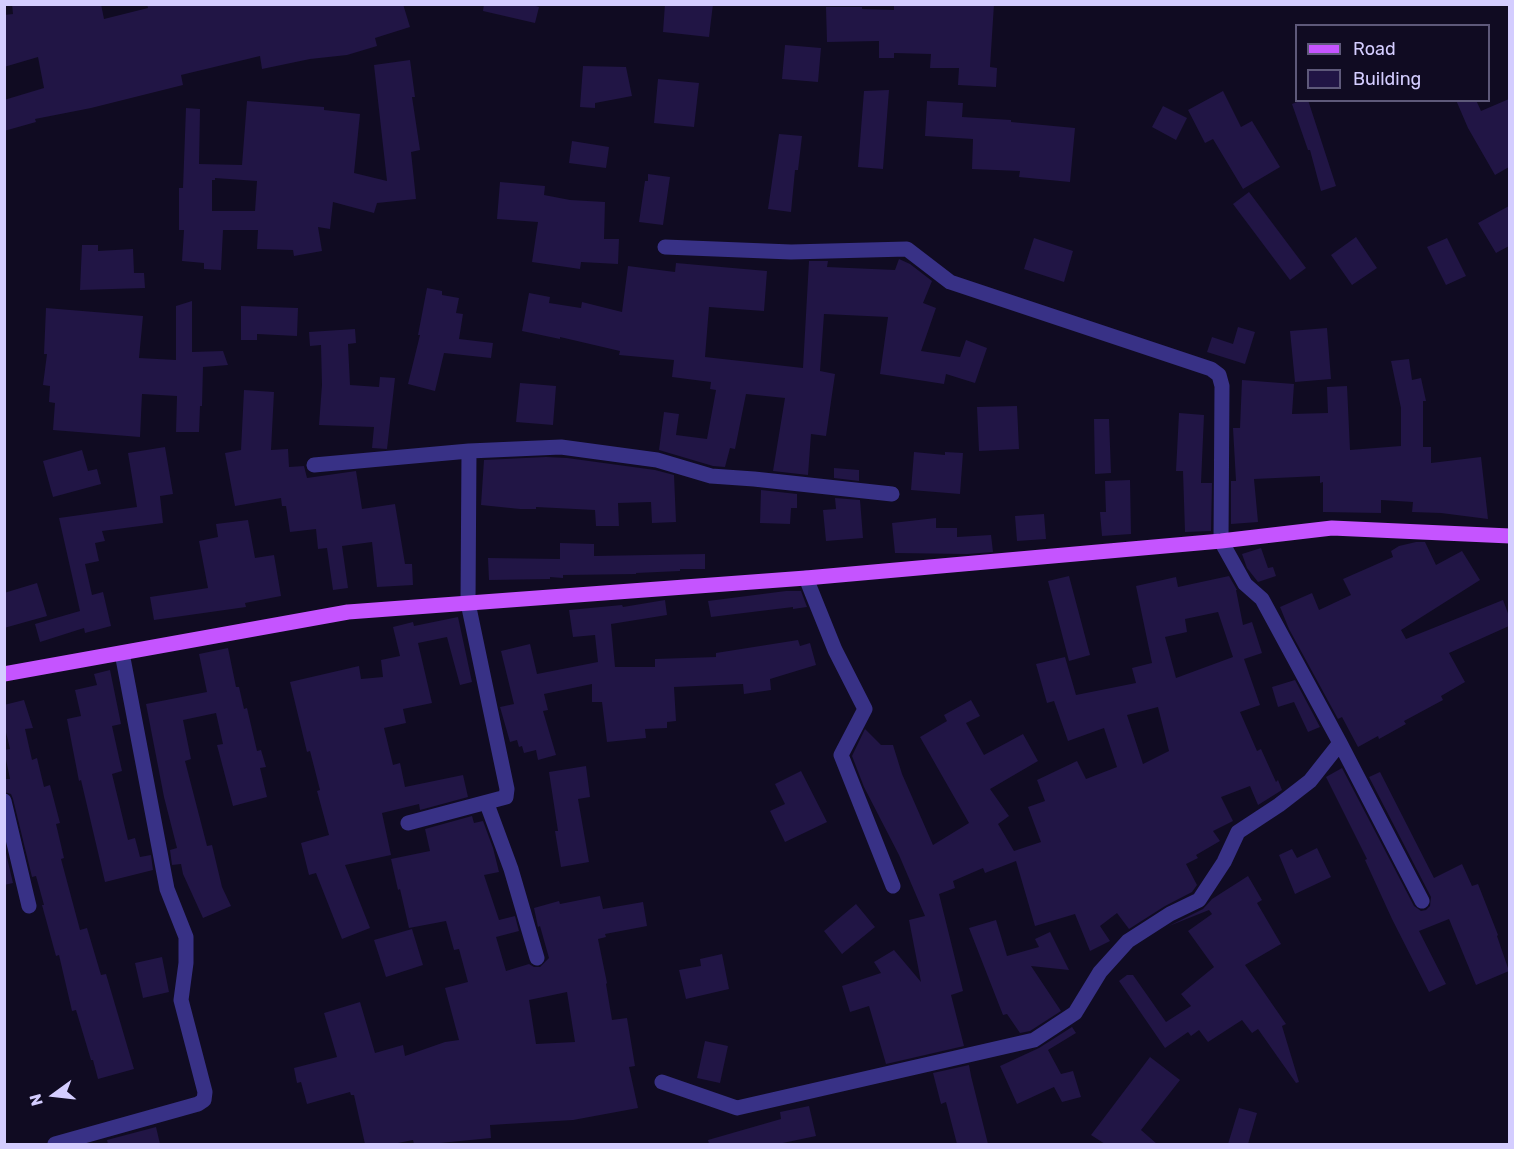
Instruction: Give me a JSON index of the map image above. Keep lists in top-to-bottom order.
{
  "legend": ["Road", "Building"],
  "north": "left"
}
